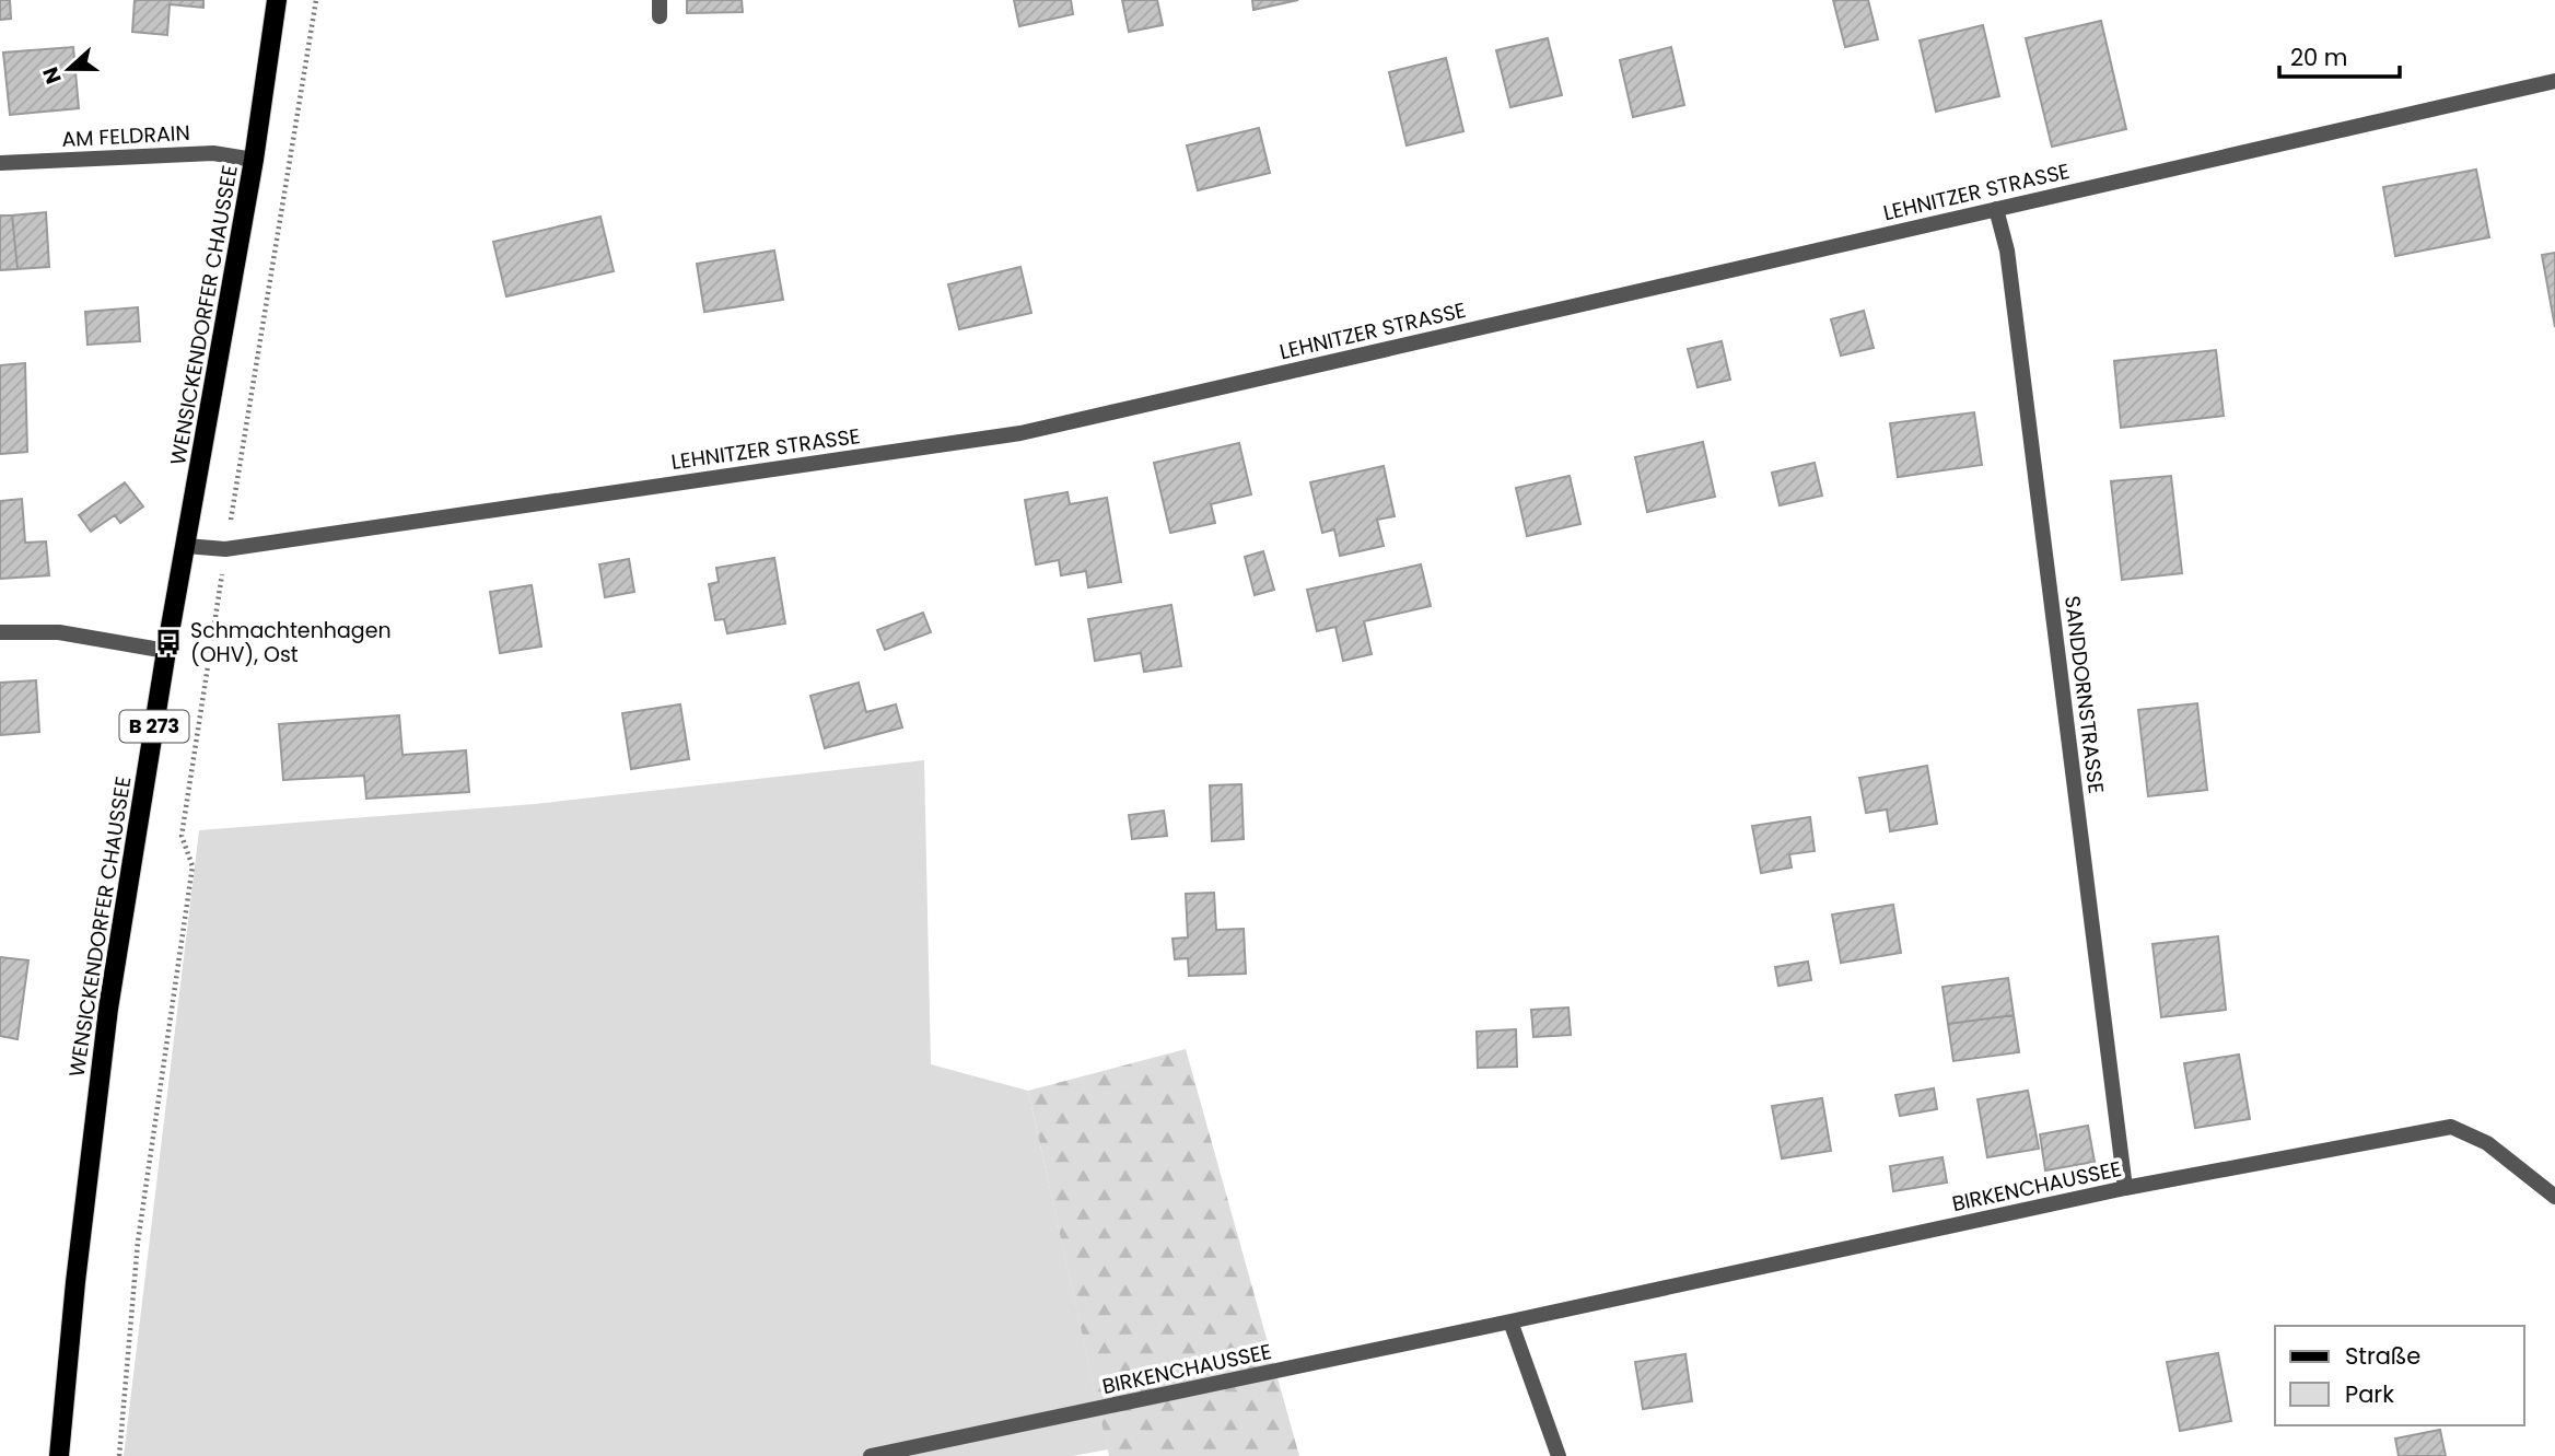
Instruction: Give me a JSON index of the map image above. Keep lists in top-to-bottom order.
{
  "streets": {
    "main road": ["WENSICKENDORFER CHAUSSEE", "B 273"],
    "street": [
      "AM FELDRAIN",
      "LEHNITZER STRASSE",
      "SANDDORNSTRASSE",
      "BIRKENCHAUSSEE"
    ]
  },
  "crossings": [
    ["AM FELDRAIN", "WENSICKENDORFER CHAUSSEE"],
    ["LEHNITZER STRASSE", "WENSICKENDORFER CHAUSSEE"],
    ["LEHNITZER STRASSE", "SANDDORNSTRASSE"],
    ["SANDDORNSTRASSE", "BIRKENCHAUSSEE"]
  ],
  "places": {
    "bus stop": ["Schmachtenhagen (OHV), Ost"]
  },
  "legend": ["Straße", "Park"],
  "scale_bar": "20 m",
  "north": "left"
}
